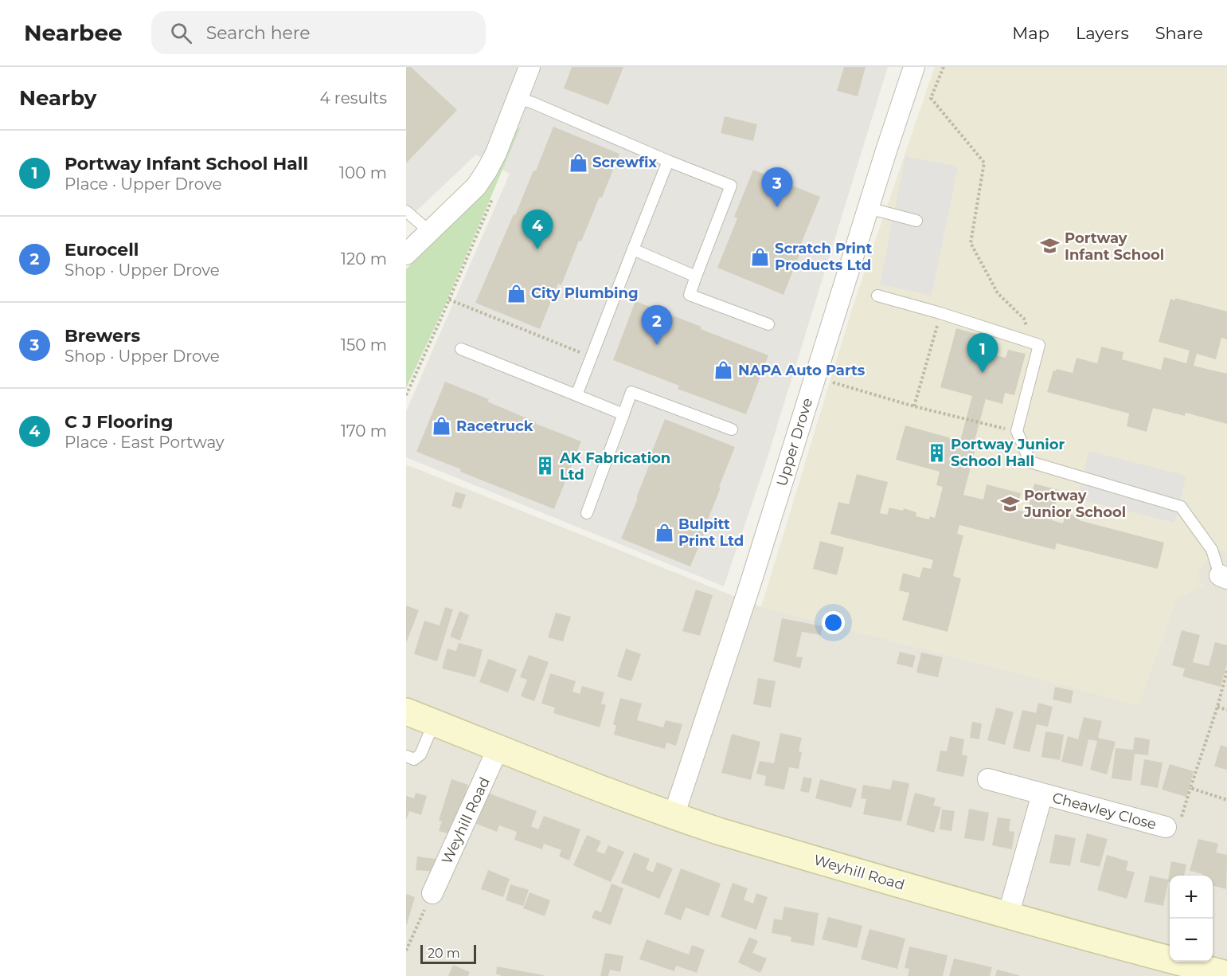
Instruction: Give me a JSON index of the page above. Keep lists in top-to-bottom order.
{
  "streets": {
    "main road": ["Weyhill Road"],
    "street": ["Upper Drove", "Cheavley Close"]
  },
  "crossings": [
    ["Upper Drove", "Weyhill Road"],
    ["Cheavley Close", "Weyhill Road"]
  ],
  "places": {
    "shop": [
      "Screwfix",
      "Scratch Print Products Ltd",
      "City Plumbing",
      "NAPA Auto Parts",
      "Racetruck",
      "Bulpitt Print Ltd"
    ],
    "school or university": ["Portway Infant School", "Portway Junior School"],
    "building": ["Portway Junior School Hall", "AK Fabrication Ltd"]
  },
  "scale_bar": "20 m",
  "page": {
    "header": "Nearbee",
    "search": "Search here",
    "nav": ["Map", "Layers", "Share"],
    "heading": ["Nearby", "4 results"],
    "list": [
      {
        "mark": "1",
        "name": "Portway Infant School Hall",
        "note": "Place · Upper Drove",
        "value": "100 m"
      },
      {
        "mark": "2",
        "name": "Eurocell",
        "note": "Shop · Upper Drove",
        "value": "120 m"
      },
      {
        "mark": "3",
        "name": "Brewers",
        "note": "Shop · Upper Drove",
        "value": "150 m"
      },
      {
        "mark": "4",
        "name": "C J Flooring",
        "note": "Place · East Portway",
        "value": "170 m"
      }
    ],
    "pins": [
      "3",
      "4",
      "2",
      "1"
    ],
    "map_buttons": ["+", "−"],
    "scale": "20 m"
  }
}
